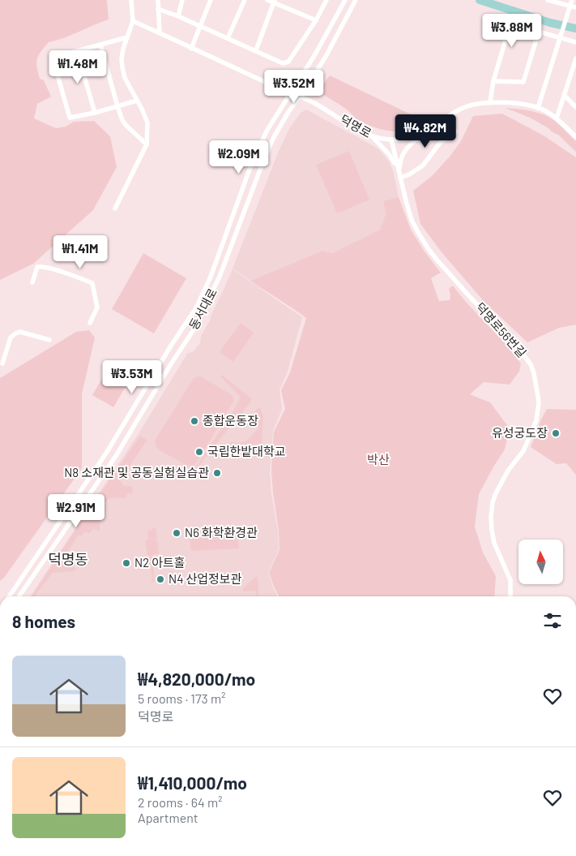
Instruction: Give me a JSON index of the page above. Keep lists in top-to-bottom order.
{
  "streets": {
    "street": ["덕명로", "동서대로", "덕명로56번길"]
  },
  "crossings": [
    ["덕명로", "동서대로"],
    ["덕명로", "덕명로56번길"]
  ],
  "districts": ["덕명동"],
  "parks": ["박산"],
  "places": [
    "종합운동장",
    "유성궁도장",
    "국립한밭대학교",
    "N8 소재관 및 공동실험실습관",
    "N6 화학환경관",
    "N2 아트홀",
    "N4 산업정보관"
  ],
  "north": "top",
  "page": {
    "price": [
      "₩3.88M",
      "₩1.48M",
      "₩3.52M",
      "₩4.82M",
      "₩2.09M",
      "₩1.41M",
      "₩3.53M",
      "₩2.91M"
    ],
    "heading": "8 homes",
    "list": [
      {
        "name": "₩4,820,000/mo",
        "note": "5 rooms · 173 m² · 덕명로"
      },
      {
        "name": "₩1,410,000/mo",
        "note": "2 rooms · 64 m² · Apartment"
      }
    ]
  }
}
